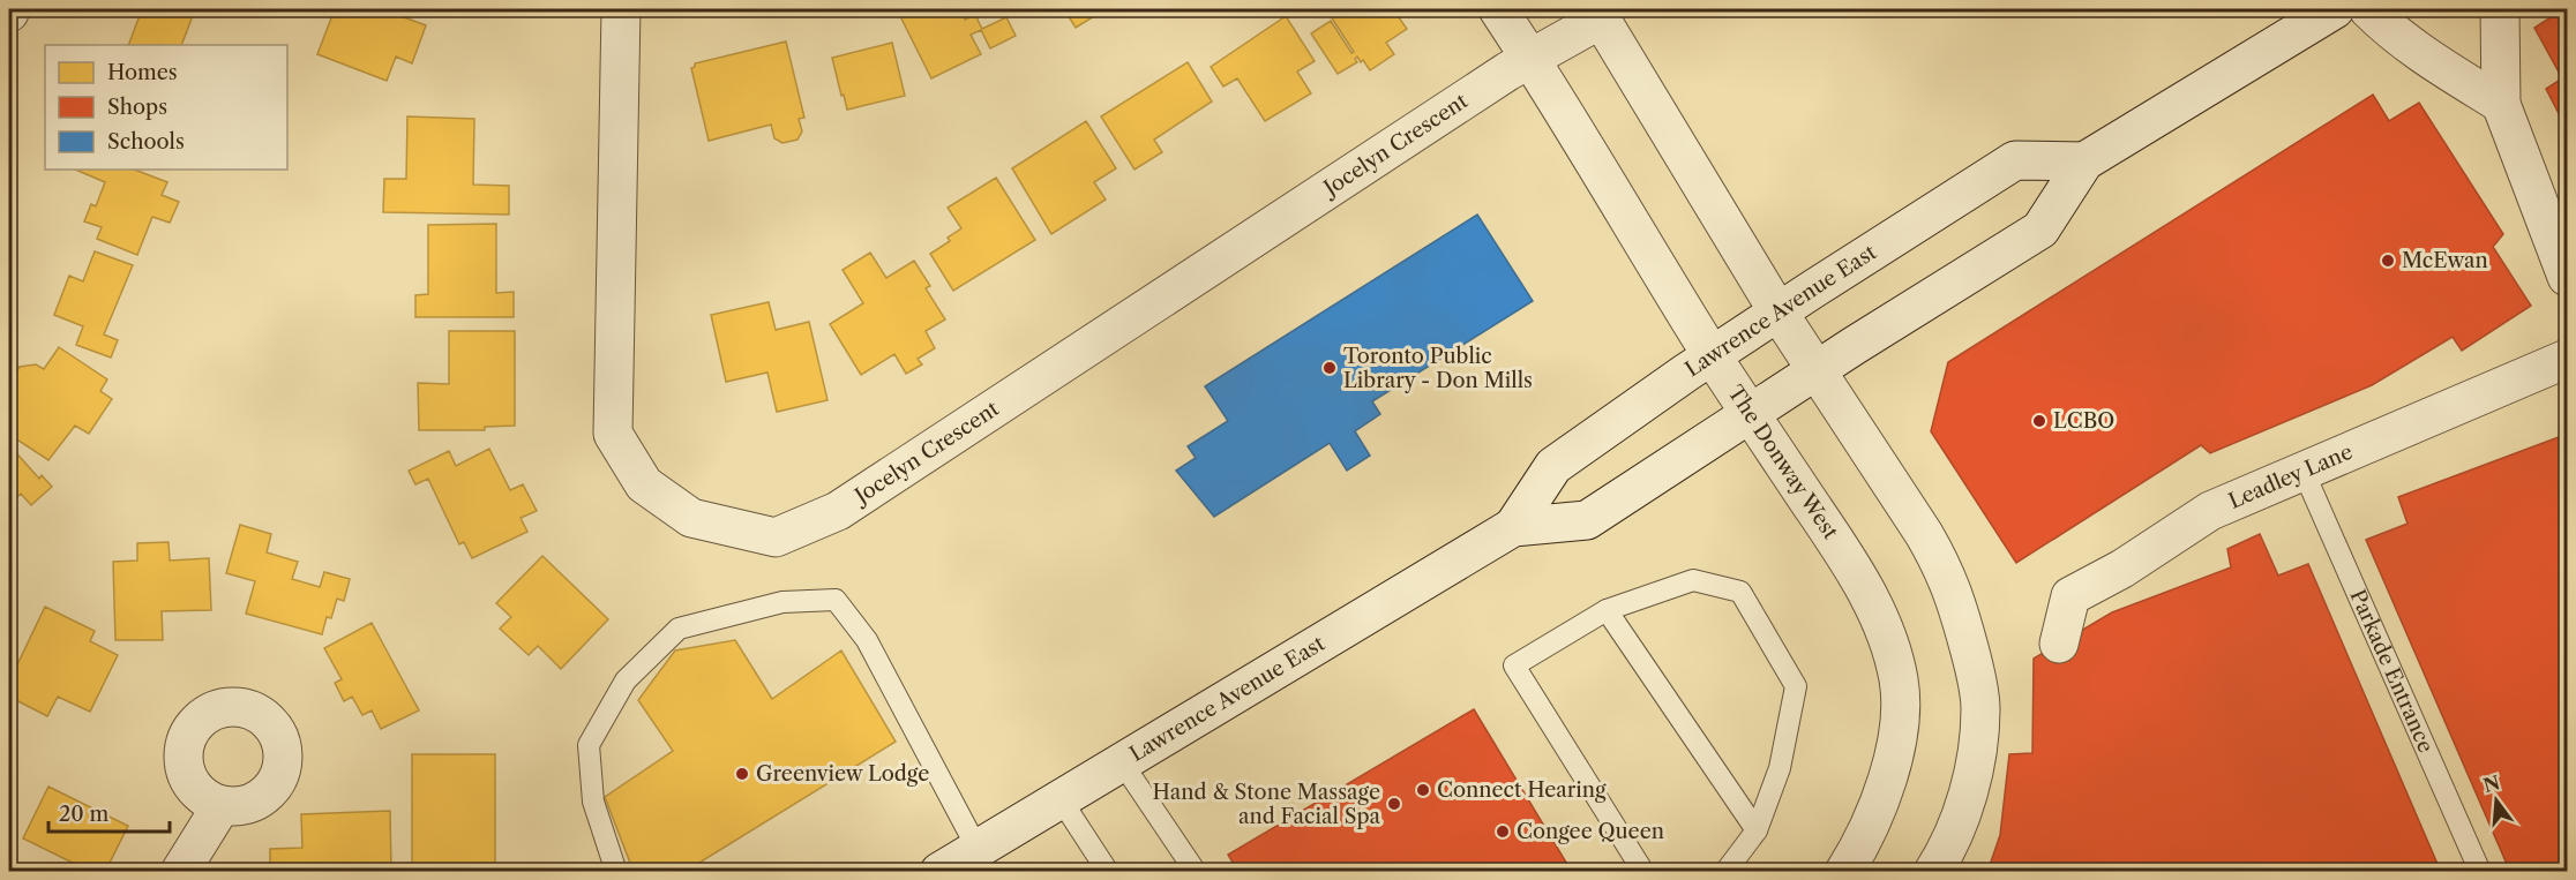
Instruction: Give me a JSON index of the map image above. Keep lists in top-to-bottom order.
{
  "streets": {
    "street": [
      "Jocelyn Crescent",
      "Lawrence Avenue East",
      "The Donway West",
      "Leadley Lane"
    ],
    "lane": ["Parkade Entrance"]
  },
  "crossings": [
    ["Jocelyn Crescent", "The Donway West"],
    ["Lawrence Avenue East", "The Donway West"],
    ["Leadley Lane", "Parkade Entrance"]
  ],
  "places": [
    "McEwan",
    "Toronto Public Library - Don Mills",
    "LCBO",
    "Greenview Lodge",
    "Connect Hearing",
    "Hand & Stone Massage and Facial Spa",
    "Congee Queen"
  ],
  "legend": ["Homes", "Shops", "Schools"],
  "scale_bar": "20 m",
  "north": "top"
}
